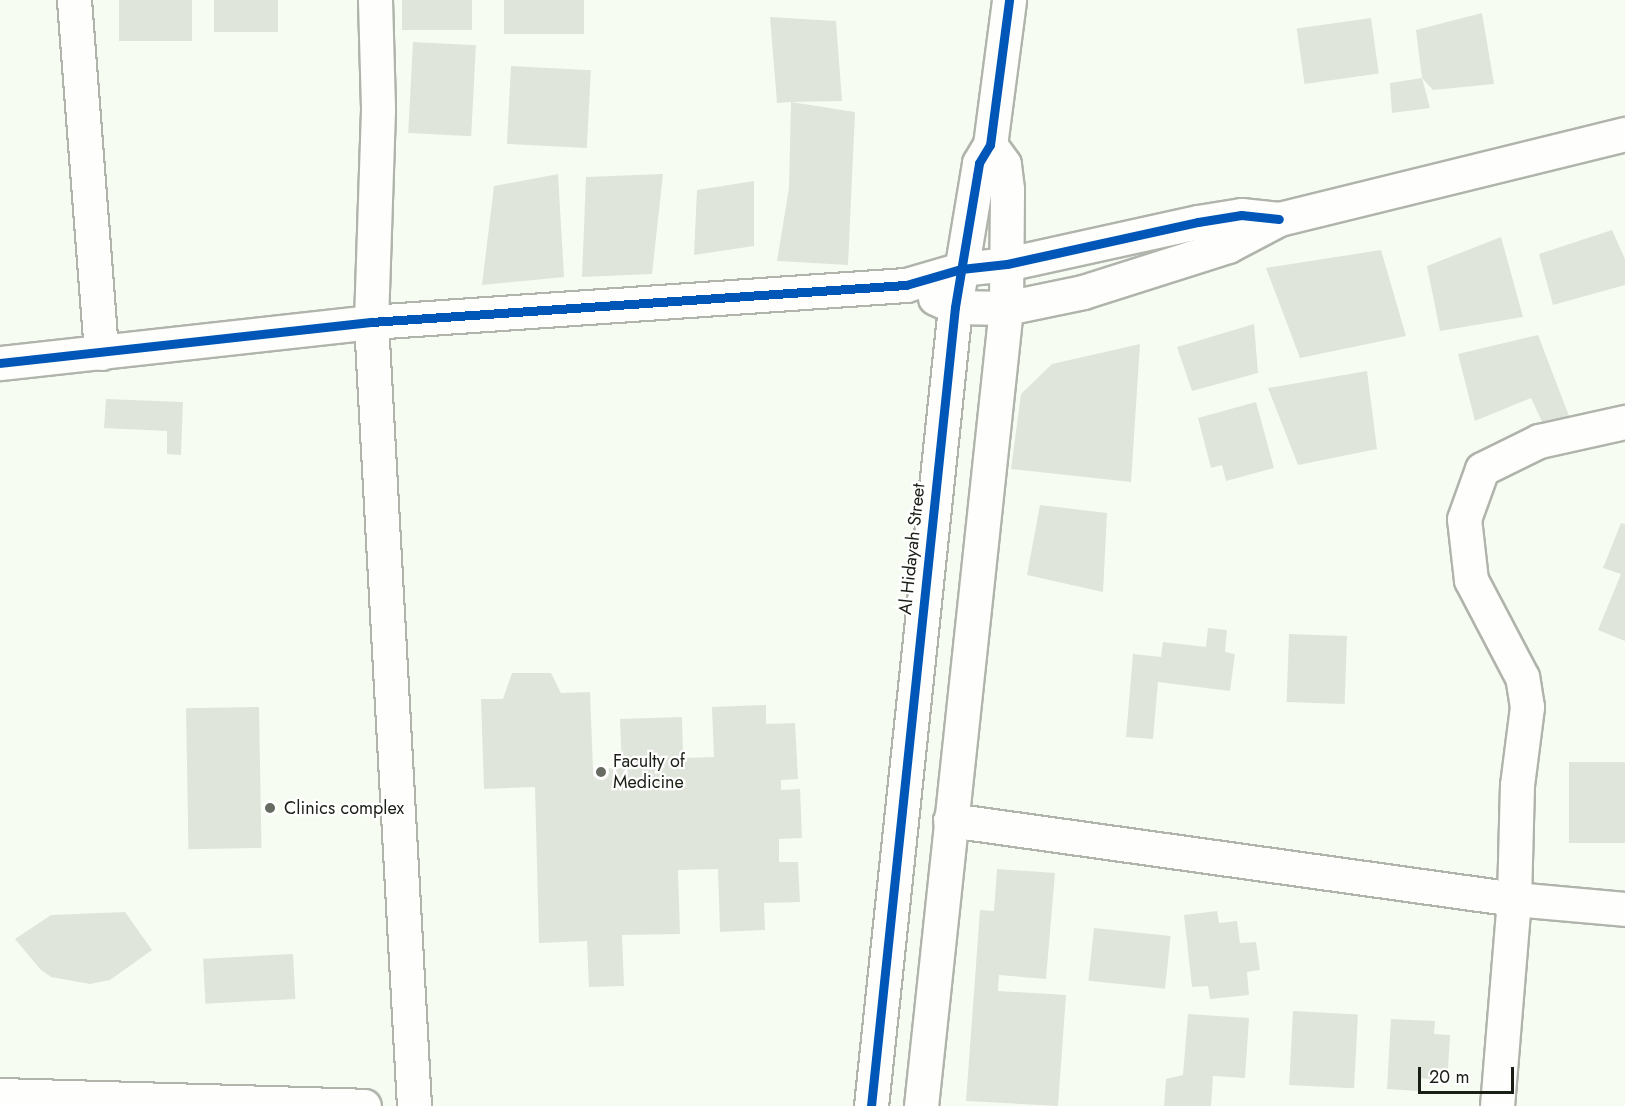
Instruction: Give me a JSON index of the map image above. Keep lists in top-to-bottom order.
{
  "streets": {
    "street": ["Al Hidayah Street"]
  },
  "places": ["Faculty of Medicine", "Clinics complex"],
  "scale_bar": "20 m"
}
